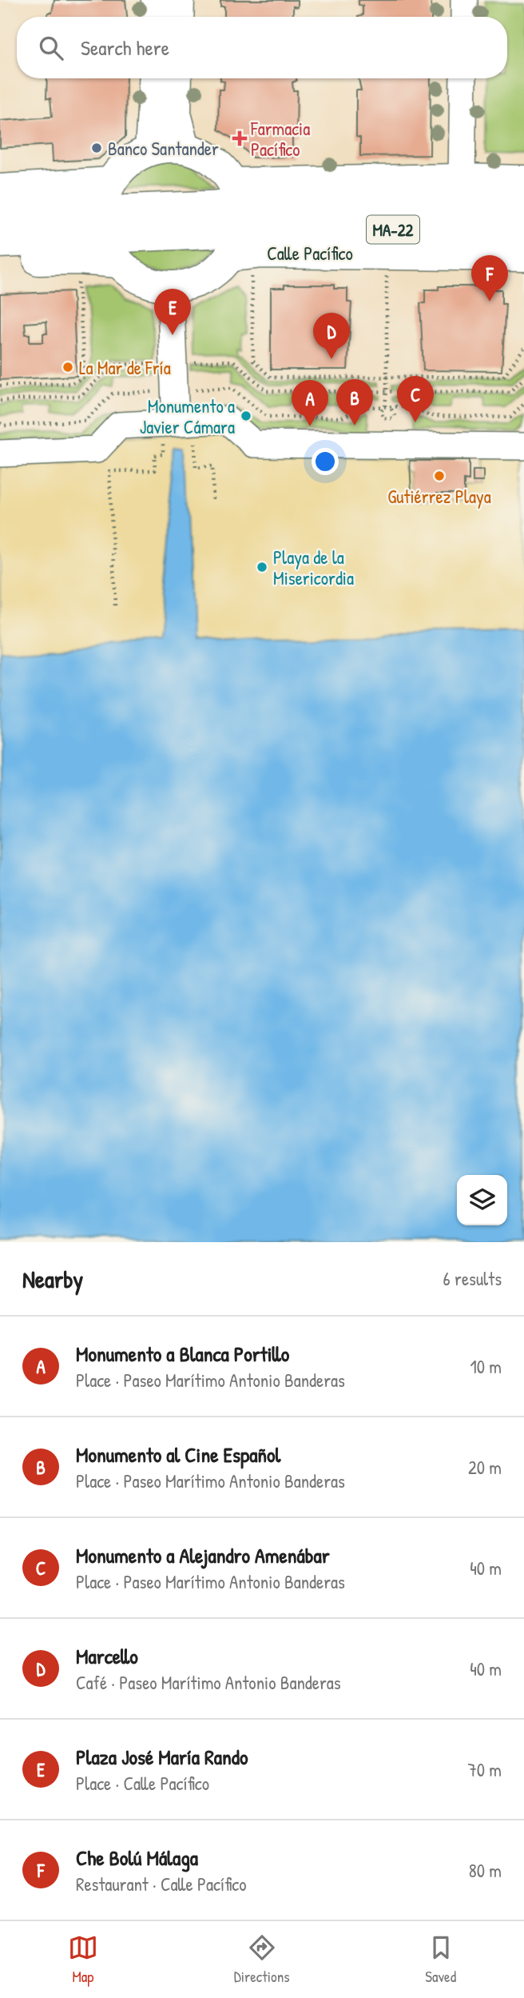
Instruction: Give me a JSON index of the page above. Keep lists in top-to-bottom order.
{
  "streets": {
    "main road": ["MA-22", "Calle Pacífico"]
  },
  "places": {
    "health": ["Farmacia Pacífico"],
    "other": [
      "Banco Santander",
      "La Mar de Fría",
      "Monumento a Javier Cámara",
      "Gutiérrez Playa",
      "Playa de la Misericordia"
    ]
  },
  "page": {
    "search": "Search here",
    "pins": [
      "F",
      "E",
      "D",
      "C",
      "B",
      "A"
    ],
    "heading": ["Nearby", "6 results"],
    "list": [
      {
        "mark": "A",
        "name": "Monumento a Blanca Portillo",
        "note": "Place · Paseo Marítimo Antonio Banderas",
        "value": "10 m"
      },
      {
        "mark": "B",
        "name": "Monumento al Cine Español",
        "note": "Place · Paseo Marítimo Antonio Banderas",
        "value": "20 m"
      },
      {
        "mark": "C",
        "name": "Monumento a Alejandro Amenábar",
        "note": "Place · Paseo Marítimo Antonio Banderas",
        "value": "40 m"
      },
      {
        "mark": "D",
        "name": "Marcello",
        "note": "Café · Paseo Marítimo Antonio Banderas",
        "value": "40 m"
      },
      {
        "mark": "E",
        "name": "Plaza José María Rando",
        "note": "Place · Calle Pacífico",
        "value": "70 m"
      },
      {
        "mark": "F",
        "name": "Che Bolú Málaga",
        "note": "Restaurant · Calle Pacífico",
        "value": "80 m"
      }
    ],
    "nav": ["Map", "Directions", "Saved"]
  }
}
